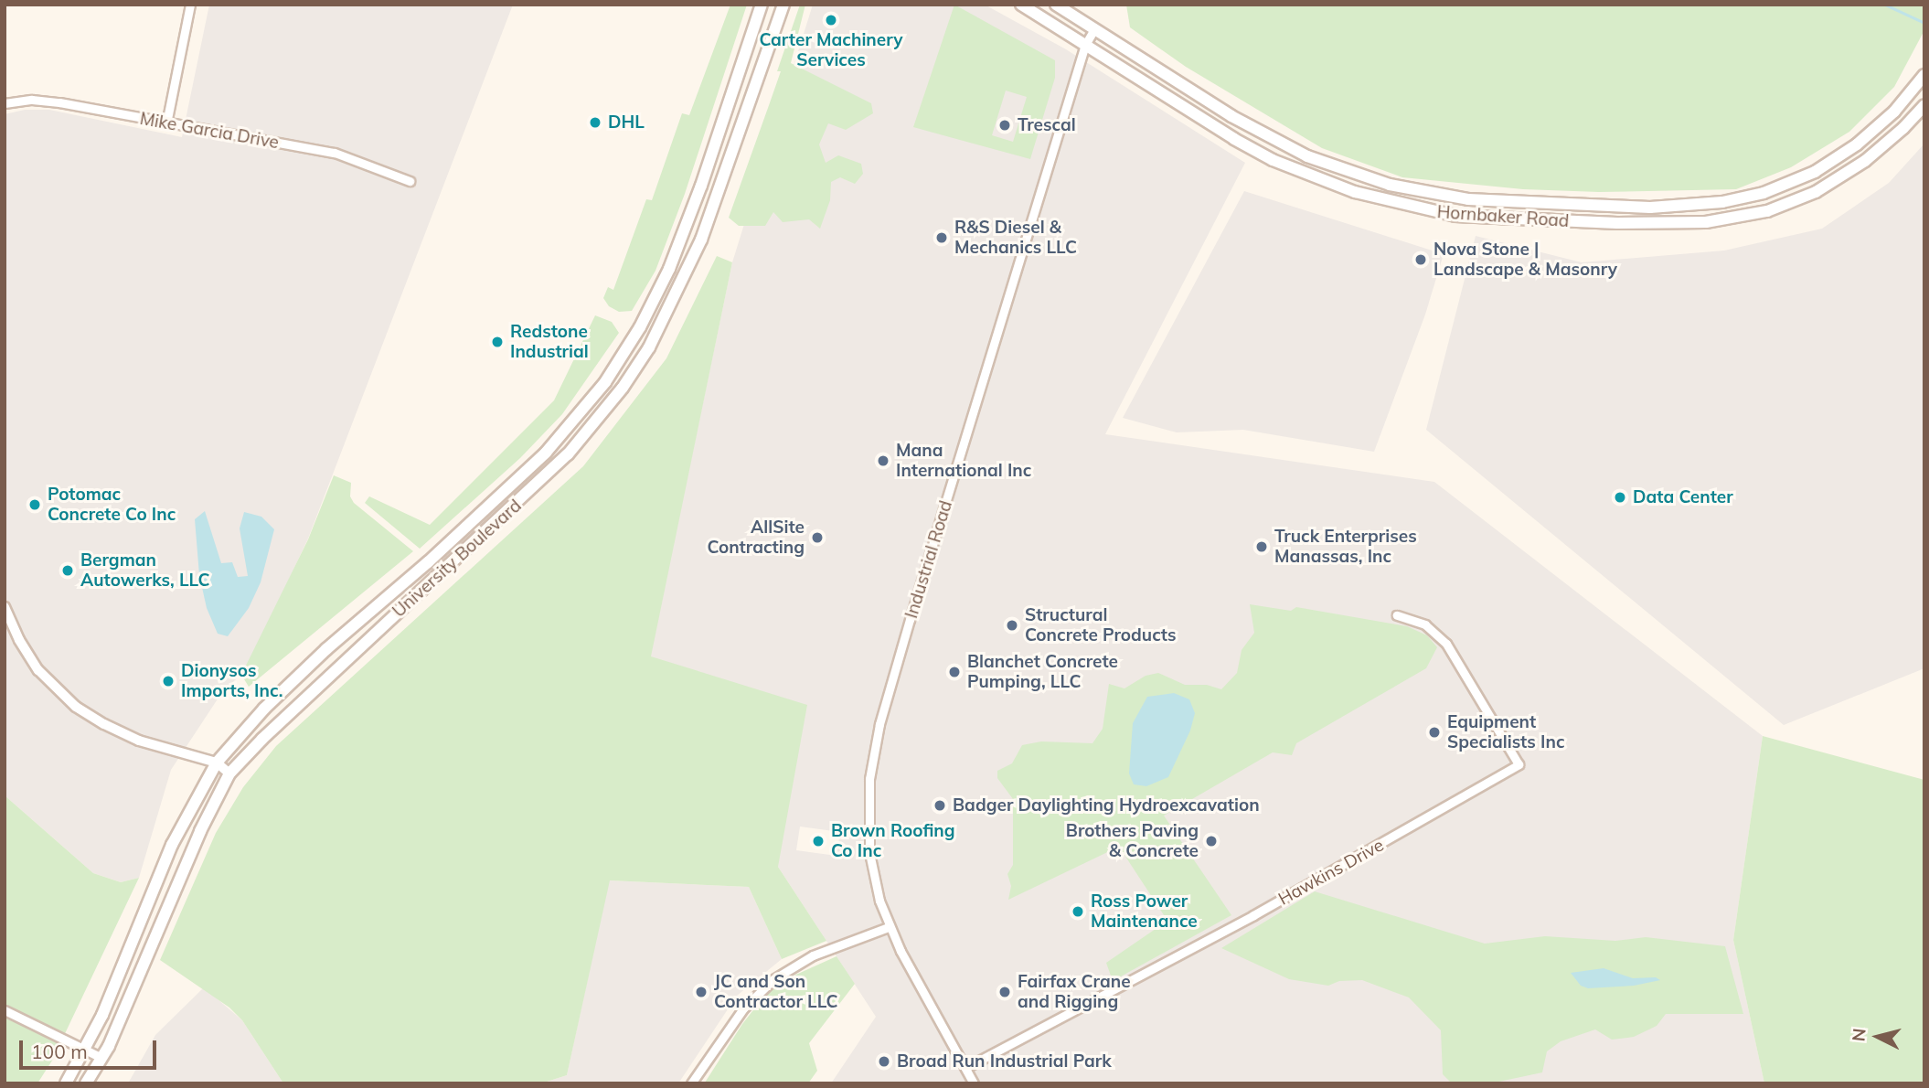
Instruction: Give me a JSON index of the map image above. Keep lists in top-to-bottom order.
{
  "streets": {
    "main road": ["Hornbaker Road", "University Boulevard"],
    "street": ["Mike Garcia Drive", "Industrial Road", "Hawkins Drive"]
  },
  "crossings": [
    ["Hornbaker Road", "Industrial Road"],
    ["Industrial Road", "Hawkins Drive"]
  ],
  "places": [
    "Carter Machinery Services",
    "DHL",
    "Trescal",
    "R&S Diesel & Mechanics LLC",
    "Nova Stone | Landscape & Masonry",
    "Redstone Industrial",
    "Mana International Inc",
    "Data Center",
    "Potomac Concrete Co Inc",
    "AllSite Contracting",
    "Truck Enterprises Manassas, Inc",
    "Bergman Autowerks, LLC",
    "Structural Concrete Products",
    "Blanchet Concrete Pumping, LLC",
    "Dionysos Imports, Inc.",
    "Equipment Specialists Inc",
    "Badger Daylighting Hydroexcavation",
    "Brown Roofing Co Inc",
    "Brothers Paving & Concrete",
    "Ross Power Maintenance",
    "JC and Son Contractor LLC",
    "Fairfax Crane and Rigging",
    "Broad Run Industrial Park"
  ],
  "scale_bar": "100 m",
  "north": "left"
}
